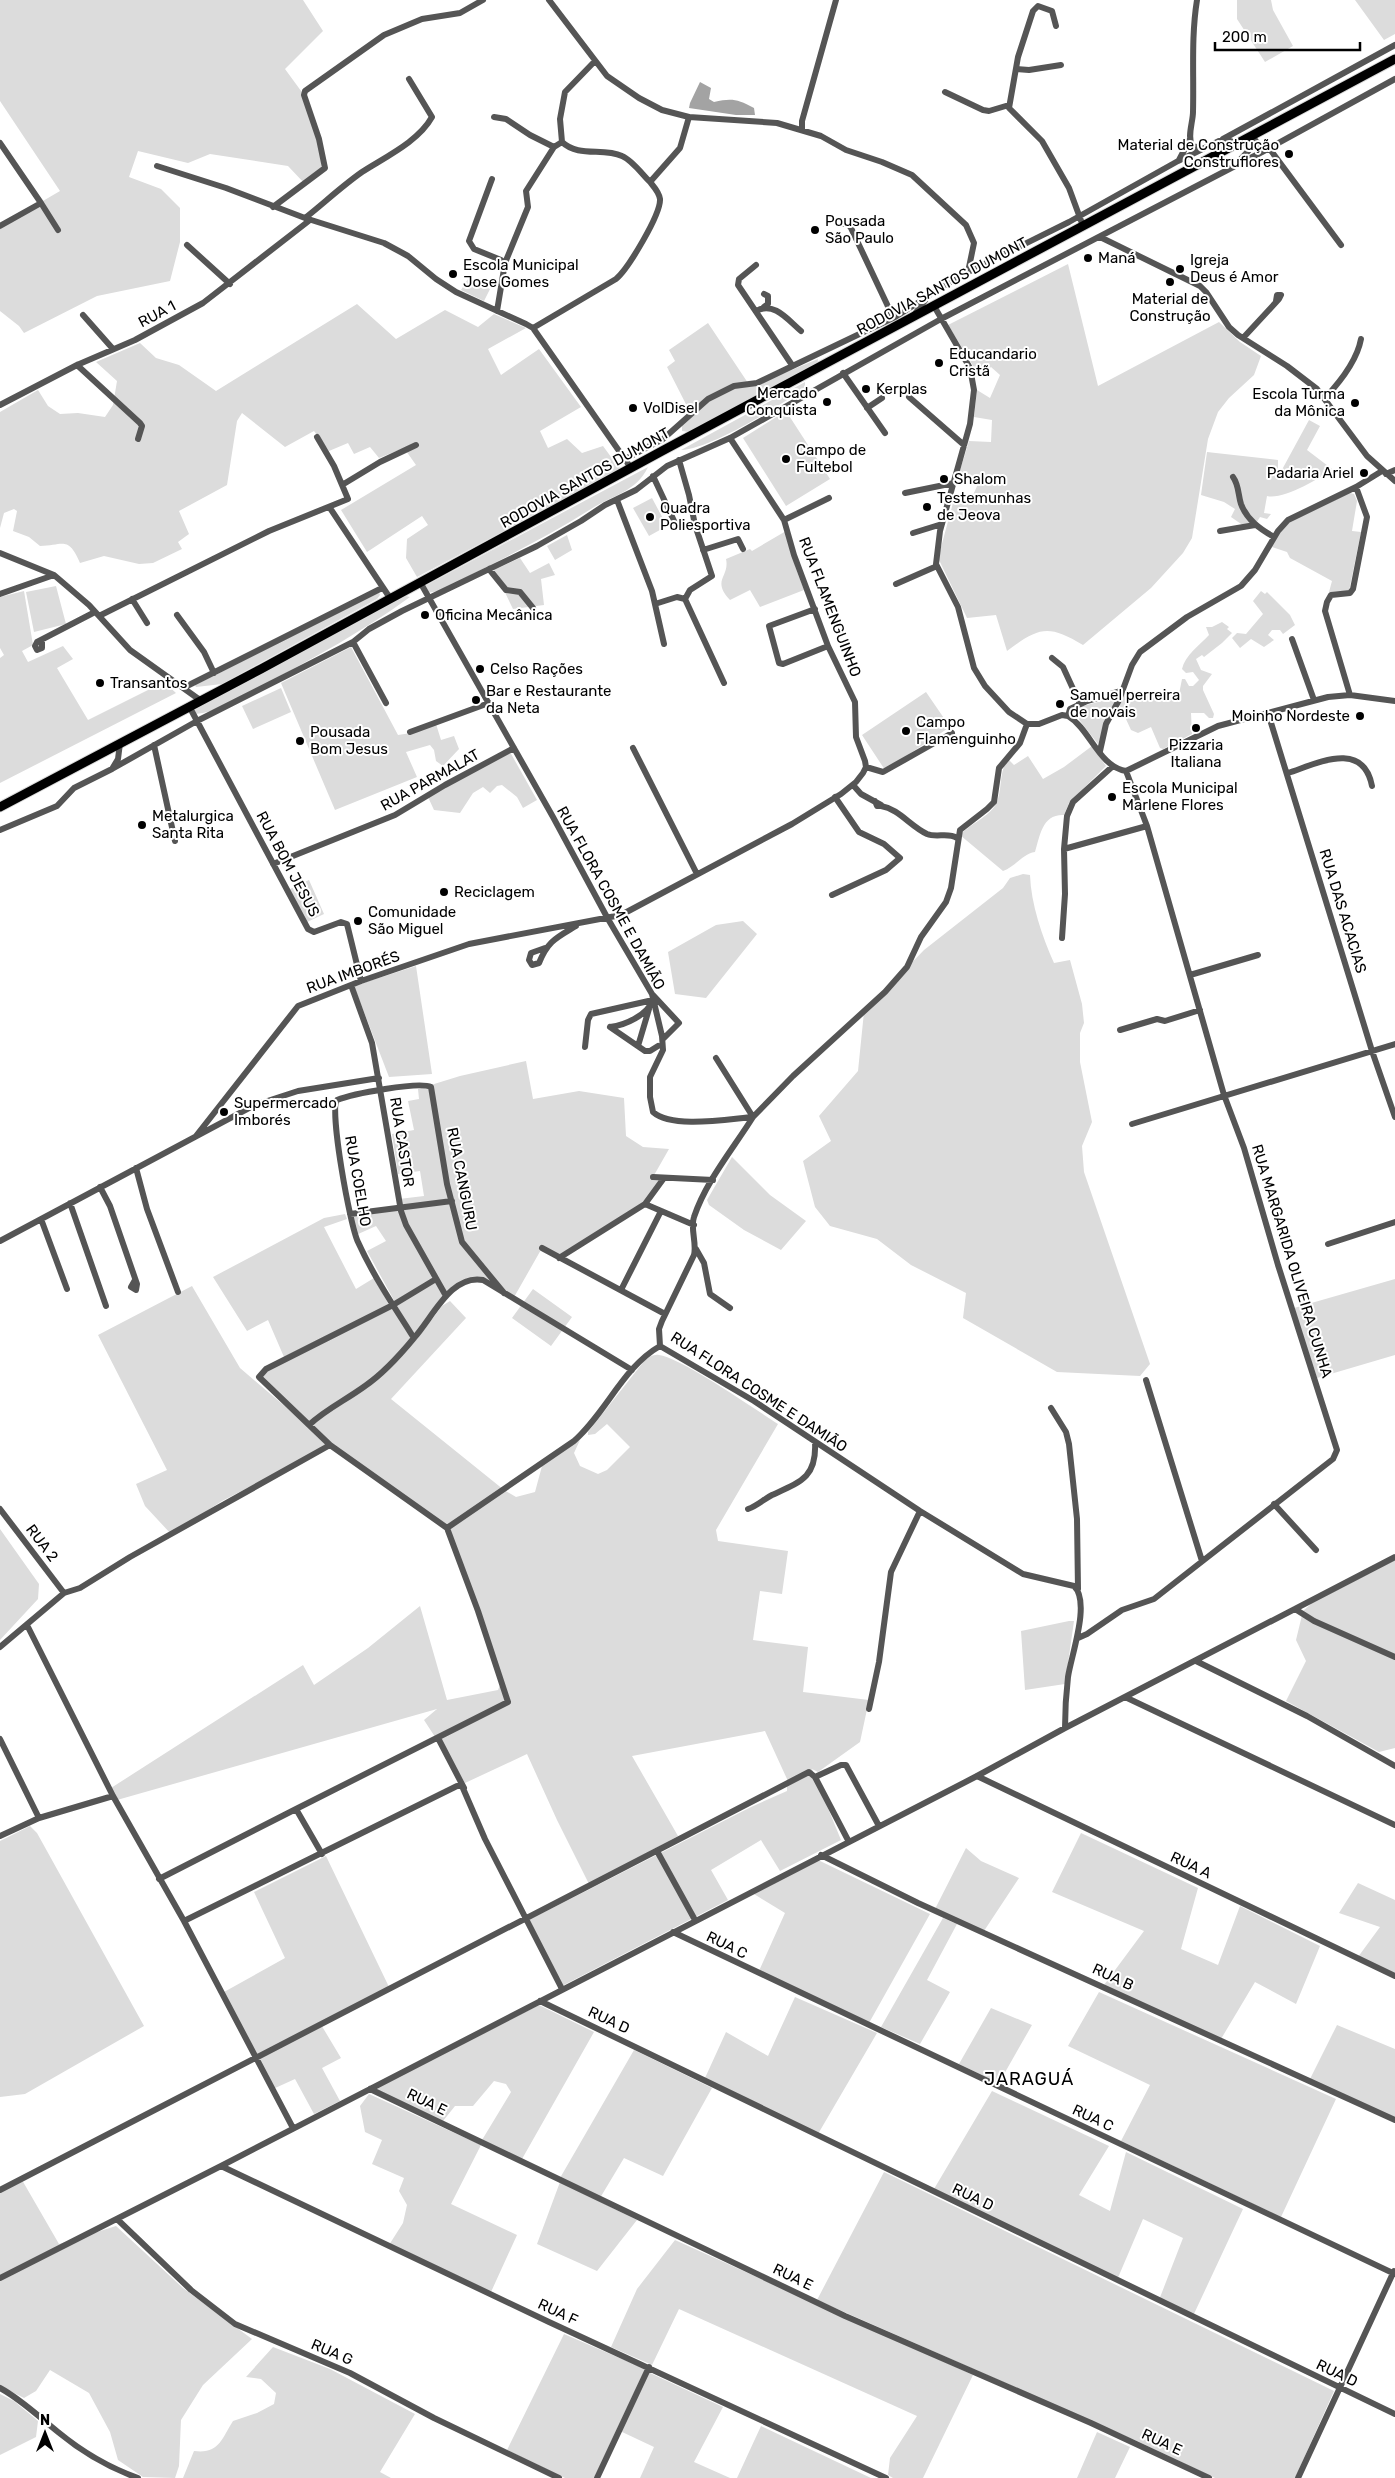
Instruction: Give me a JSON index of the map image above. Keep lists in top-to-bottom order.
{
  "streets": {
    "highway": ["RODOVIA SANTOS DUMONT"],
    "street": [
      "RUA 1",
      "RUA FLAMENGUINHO",
      "RUA PARMALAT",
      "RUA BOM JESUS",
      "RUA FLORA COSME E DAMIÃO",
      "RUA DAS ACACIAS",
      "RUA IMBORÉS",
      "RUA CASTOR",
      "RUA CANGURU",
      "RUA COELHO",
      "RUA MARGARIDA OLIVEIRA CUNHA",
      "RUA 2",
      "RUA A",
      "RUA C",
      "RUA B",
      "RUA D",
      "RUA E",
      "RUA F",
      "RUA G"
    ]
  },
  "crossings": [
    ["RODOVIA SANTOS DUMONT", "RUA BOM JESUS"],
    ["RODOVIA SANTOS DUMONT", "RUA FLORA COSME E DAMIÃO"],
    ["RUA PARMALAT", "RUA BOM JESUS"],
    ["RUA PARMALAT", "RUA FLORA COSME E DAMIÃO"],
    ["RUA BOM JESUS", "RUA IMBORÉS"],
    ["RUA FLORA COSME E DAMIÃO", "RUA IMBORÉS"],
    ["RUA IMBORÉS", "RUA CASTOR"],
    ["RUA CASTOR", "RUA CANGURU"],
    ["RUA CASTOR", "RUA COELHO"],
    ["RUA CANGURU", "RUA COELHO"]
  ],
  "districts": ["JARAGUÁ"],
  "places": [
    "Material de Construção Construflores",
    "Pousada São Paulo",
    "Maná",
    "Igreja Deus é Amor",
    "Escola Municipal Jose Gomes",
    "Material de Construção",
    "Educandario Cristã",
    "Kerplas",
    "Mercado Conquista",
    "Escola Turma da Mônica",
    "VolDisel",
    "Campo de Fultebol",
    "Padaria Ariel",
    "Shalom",
    "Testemunhas de Jeova",
    "Quadra Poliesportiva",
    "Oficina Mecânica",
    "Celso Rações",
    "Transantos",
    "Bar e Restaurante da Neta",
    "Samuel perreira de novais",
    "Moinho Nordeste",
    "Pizzaria Italiana",
    "Campo Flamenguinho",
    "Pousada Bom Jesus",
    "Escola Municipal Marlene Flores",
    "Metalurgica Santa Rita",
    "Reciclagem",
    "Comunidade São Miguel",
    "Supermercado Imborés"
  ],
  "scale_bar": "200 m",
  "north": "top"
}
